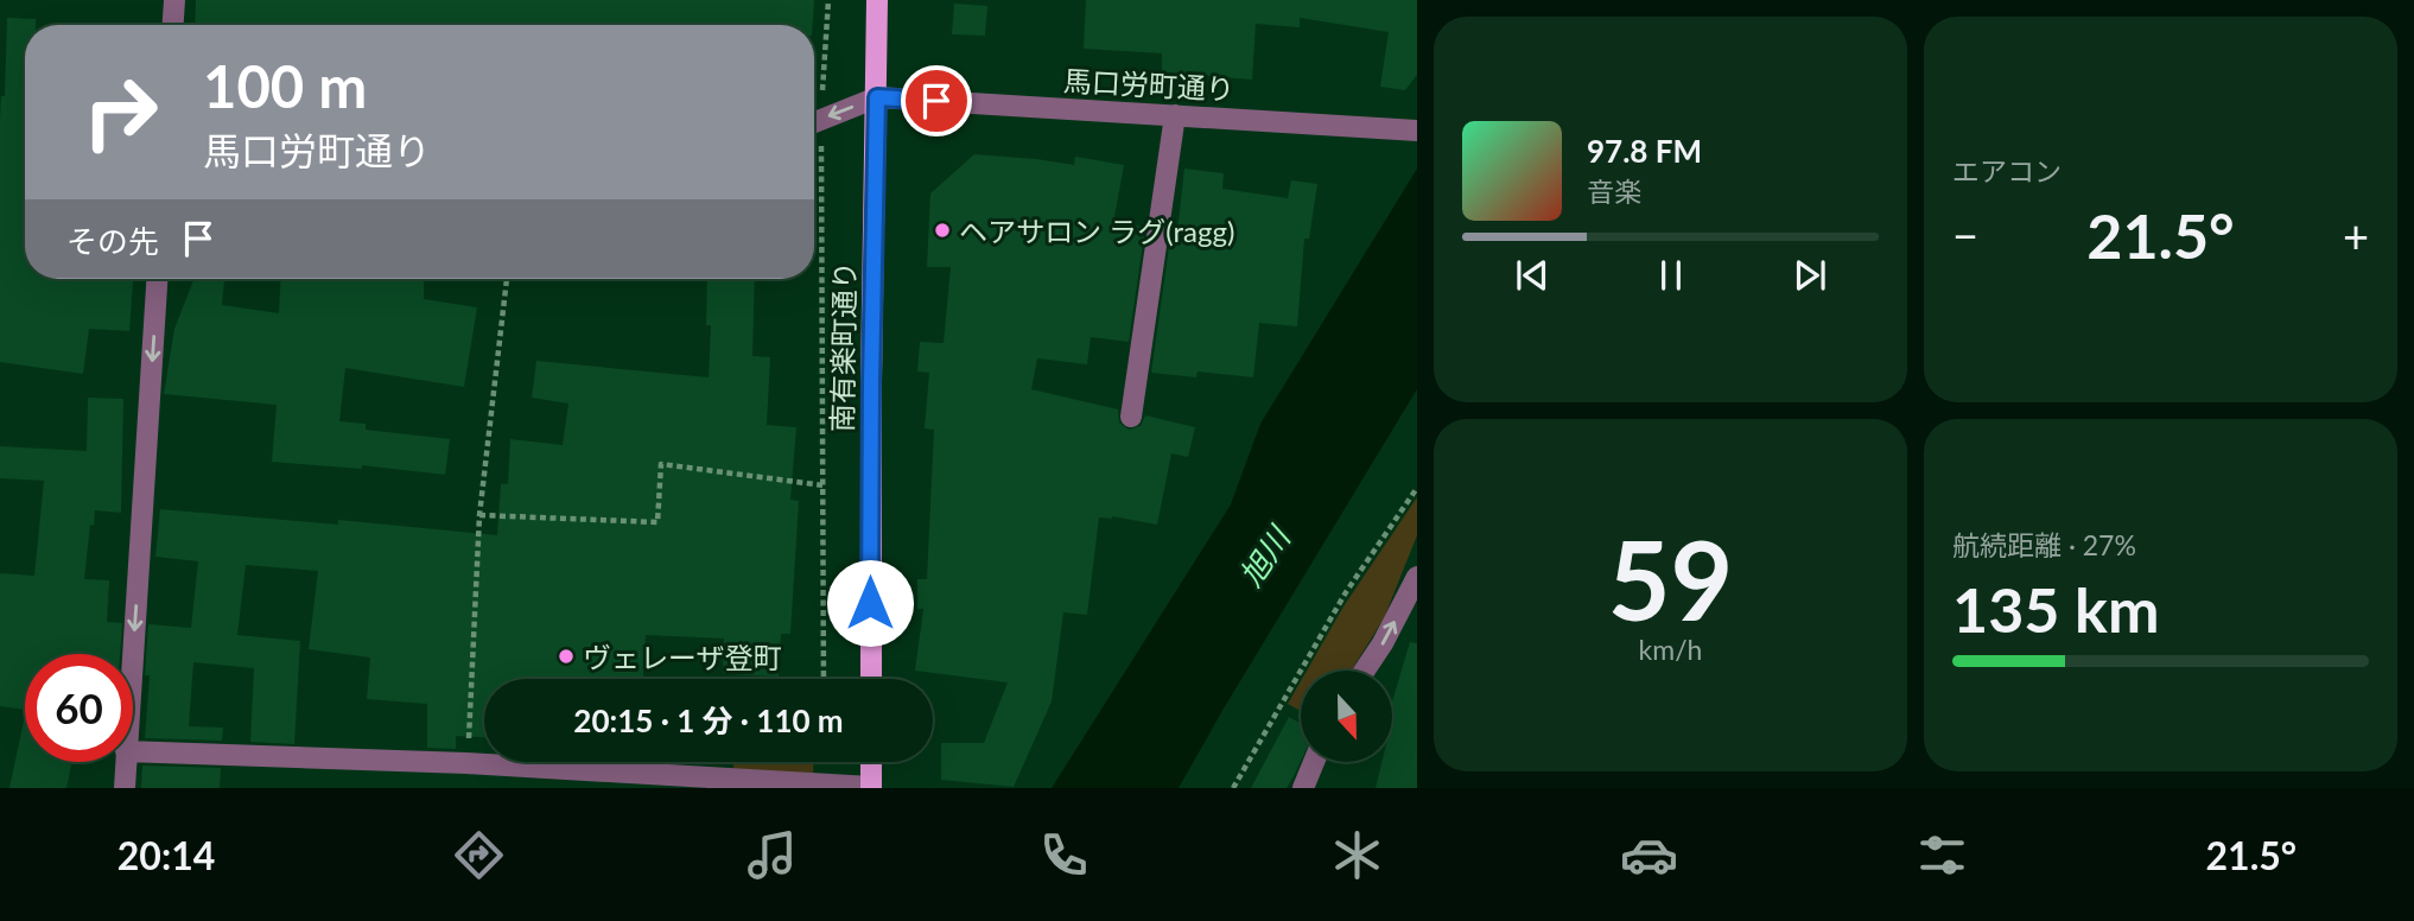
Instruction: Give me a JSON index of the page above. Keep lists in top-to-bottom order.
{
  "streets": {
    "main road": ["南有楽町通り"],
    "street": ["馬口労町通り"]
  },
  "crossings": [
    ["馬口労町通り", "南有楽町通り"]
  ],
  "water": ["旭川"],
  "places": ["ヘアサロン ラグ(ragg)", "ヴェレーザ登町"],
  "north": "bottom",
  "page": {
    "tile": [
      "エアコン",
      ["59", "km/h"],
      ["航続距離 · 27%", "135 km"]
    ],
    "turn": ["100 m", "馬口労町通り"],
    "song": ["97.8 FM", "音楽"],
    "then": "その先",
    "heat": ["−", "21.5°", "+"],
    "limit": "60",
    "trip": "20:15 · 1 分 · 110 m",
    "tabs": ["20:14", "21.5°"]
  }
}
